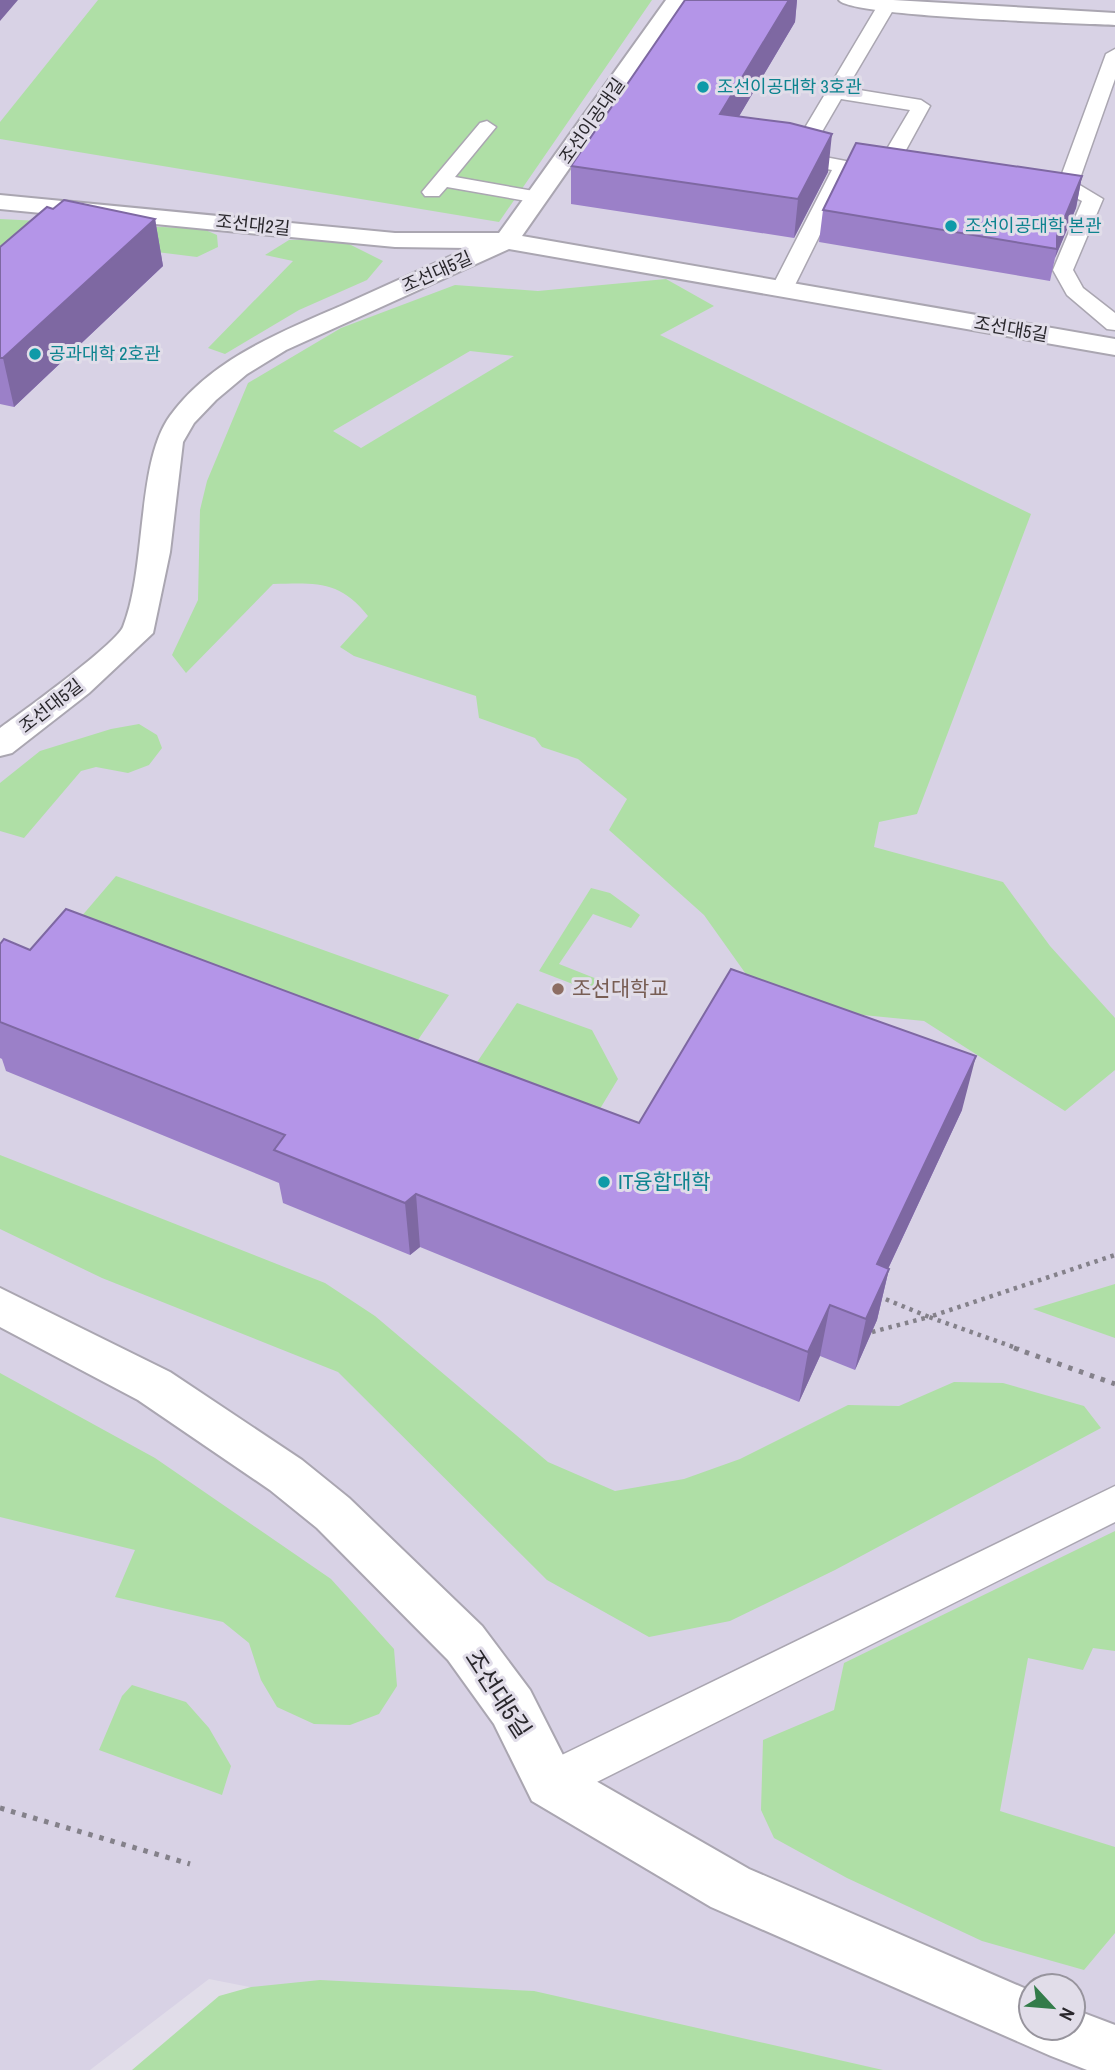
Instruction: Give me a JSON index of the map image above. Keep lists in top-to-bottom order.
{
  "streets": {
    "street": ["조선이공대길", "조선대2길", "조선대5길"]
  },
  "crossings": [
    ["조선이공대길", "조선대2길"],
    ["조선이공대길", "조선대5길"],
    ["조선대2길", "조선대5길"]
  ],
  "places": [
    "조선이공대학 3호관",
    "조선이공대학 본관",
    "공과대학 2호관",
    "조선대학교",
    "IT융합대학"
  ],
  "north": "bottom right"
}
